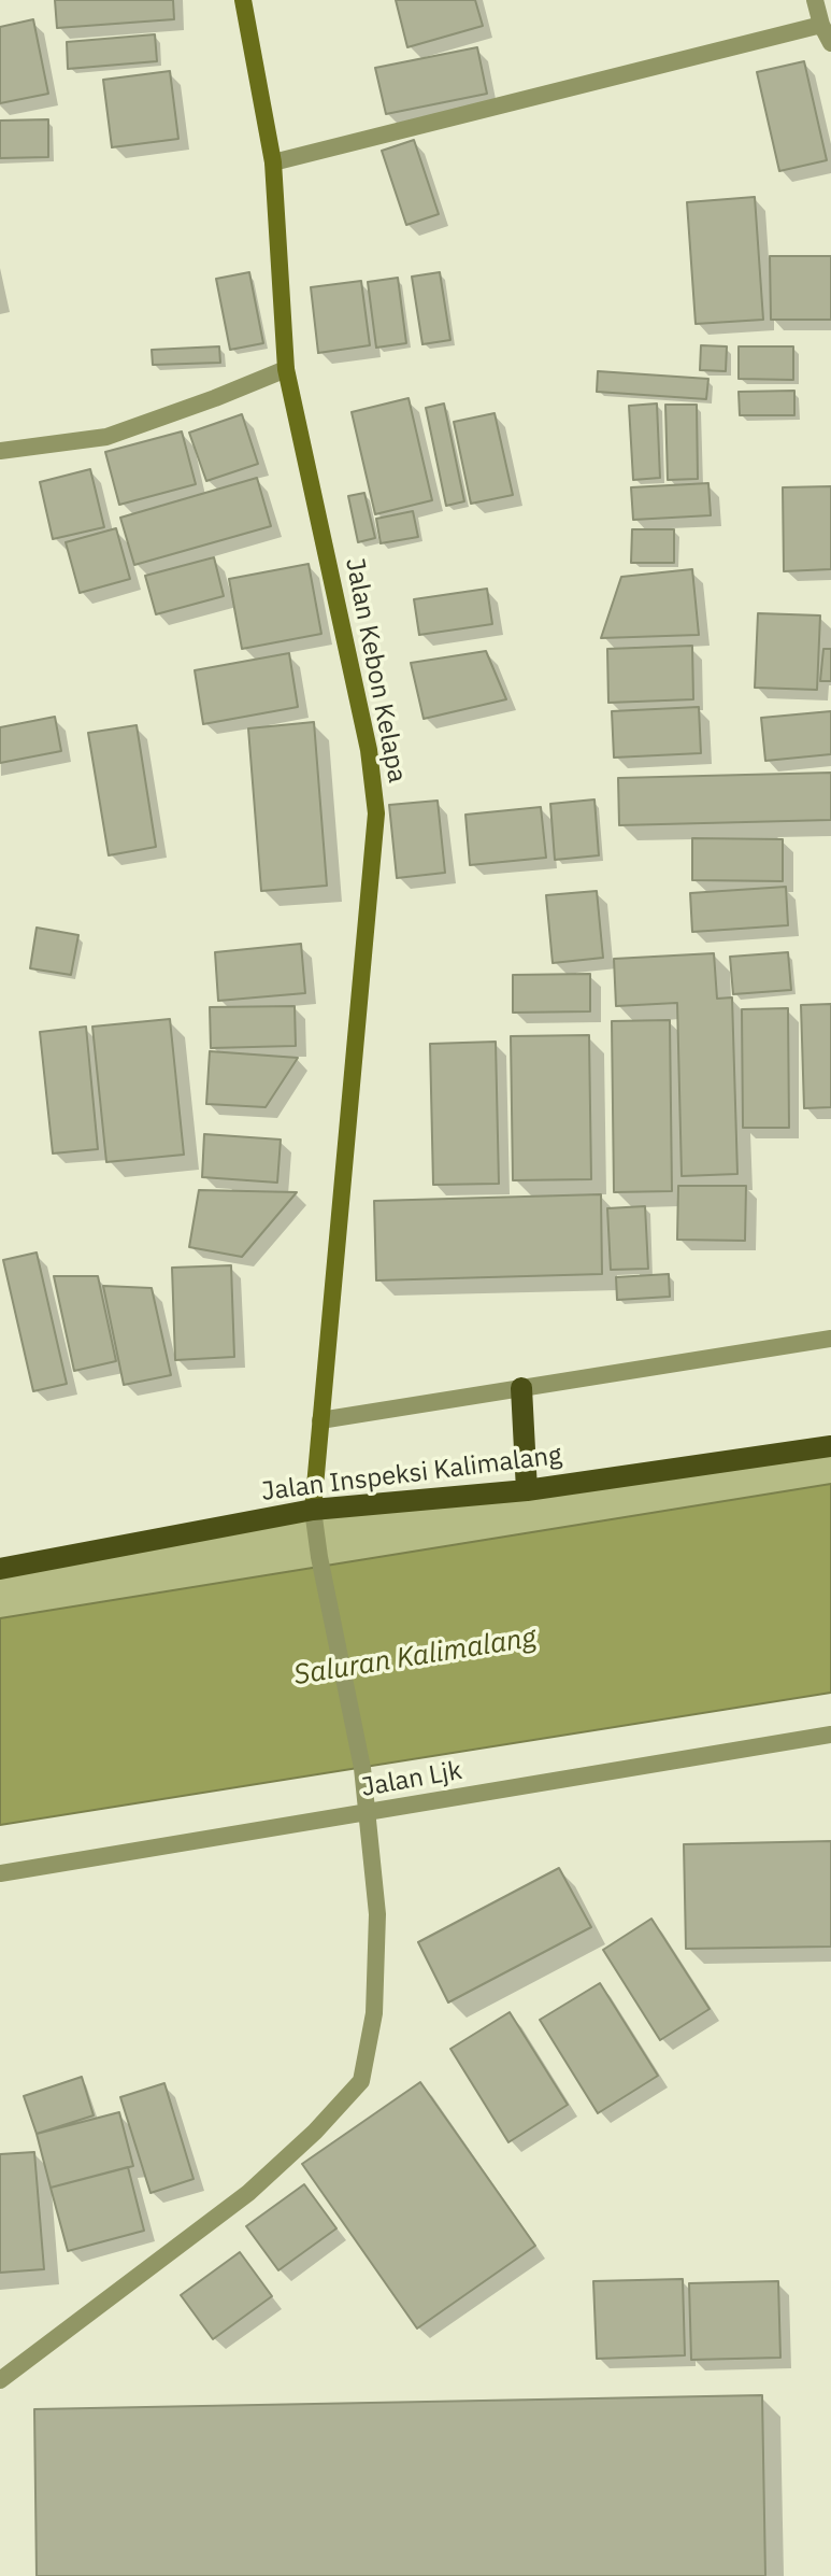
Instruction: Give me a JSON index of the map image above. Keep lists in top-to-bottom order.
{
  "streets": {
    "main road": ["Jalan Inspeksi Kalimalang"],
    "street": ["Jalan Kebon Kelapa", "Jalan Ljk"]
  },
  "crossings": [
    ["Jalan Kebon Kelapa", "Jalan Inspeksi Kalimalang"]
  ],
  "water": ["Saluran Kalimalang"]
}
